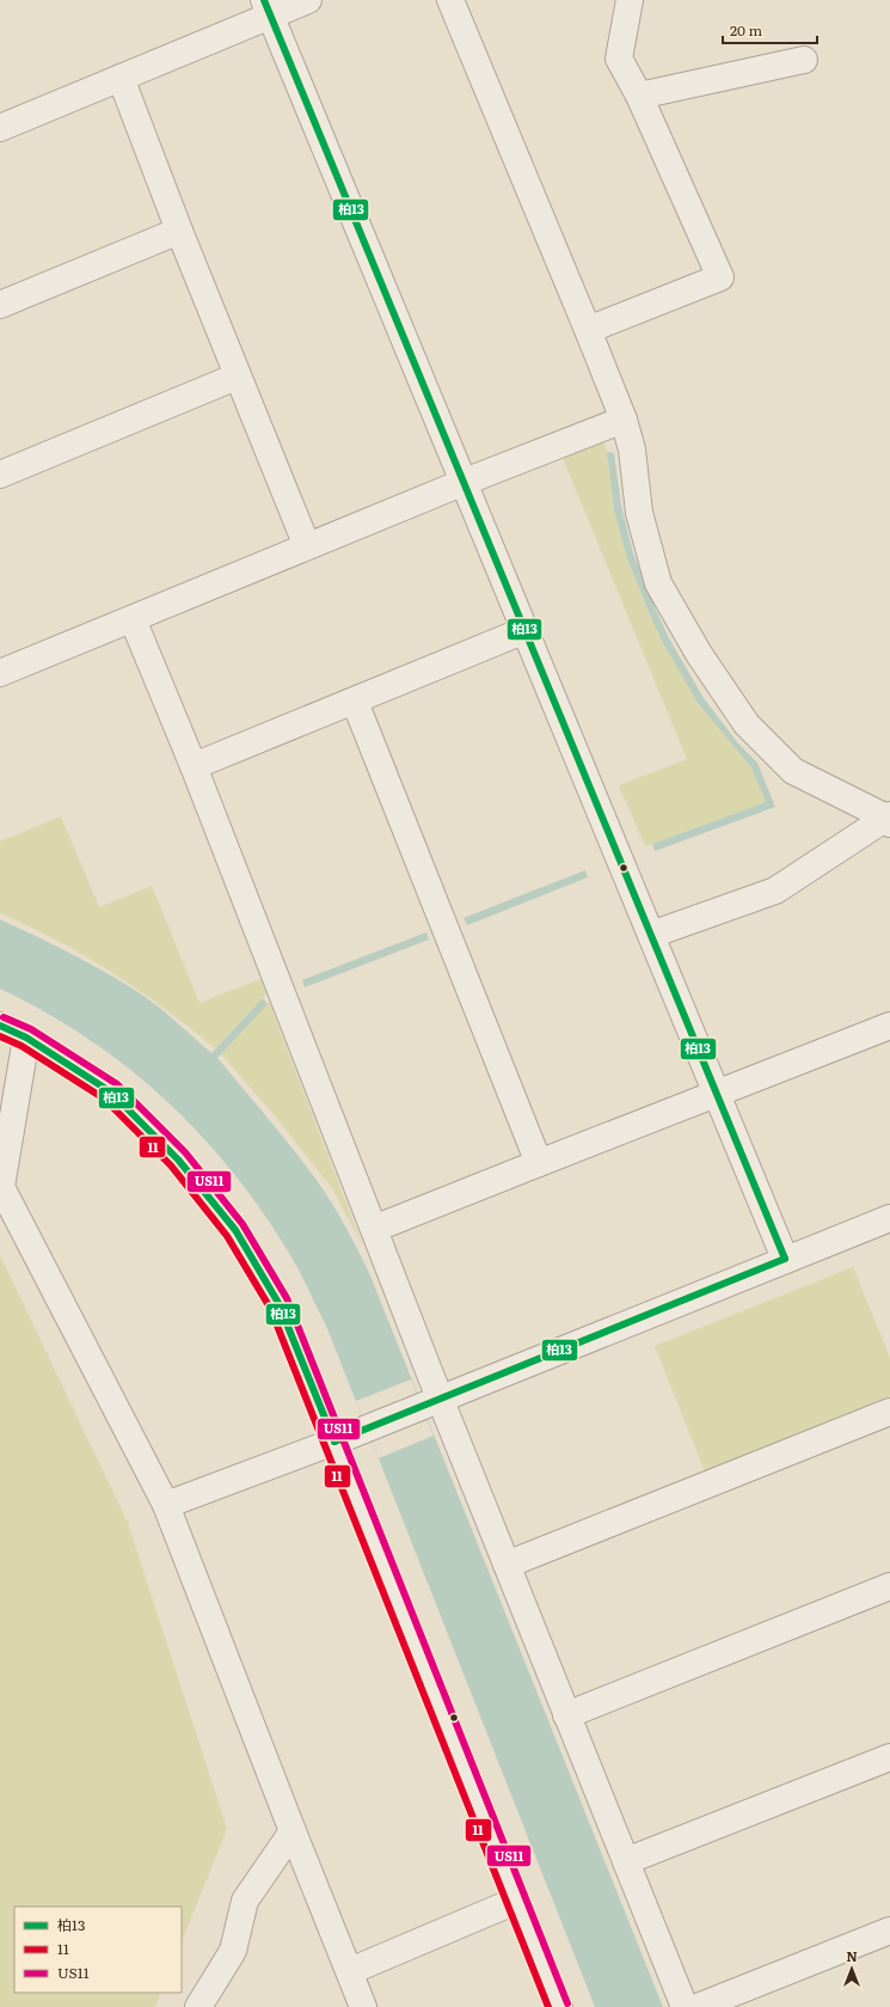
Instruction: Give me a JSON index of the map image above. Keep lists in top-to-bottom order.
{
  "lines": ["transit line 柏13", "transit line US11", "transit line 11"],
  "legend": ["柏13", "11", "US11"],
  "scale_bar": "20 m",
  "north": "top"
}
